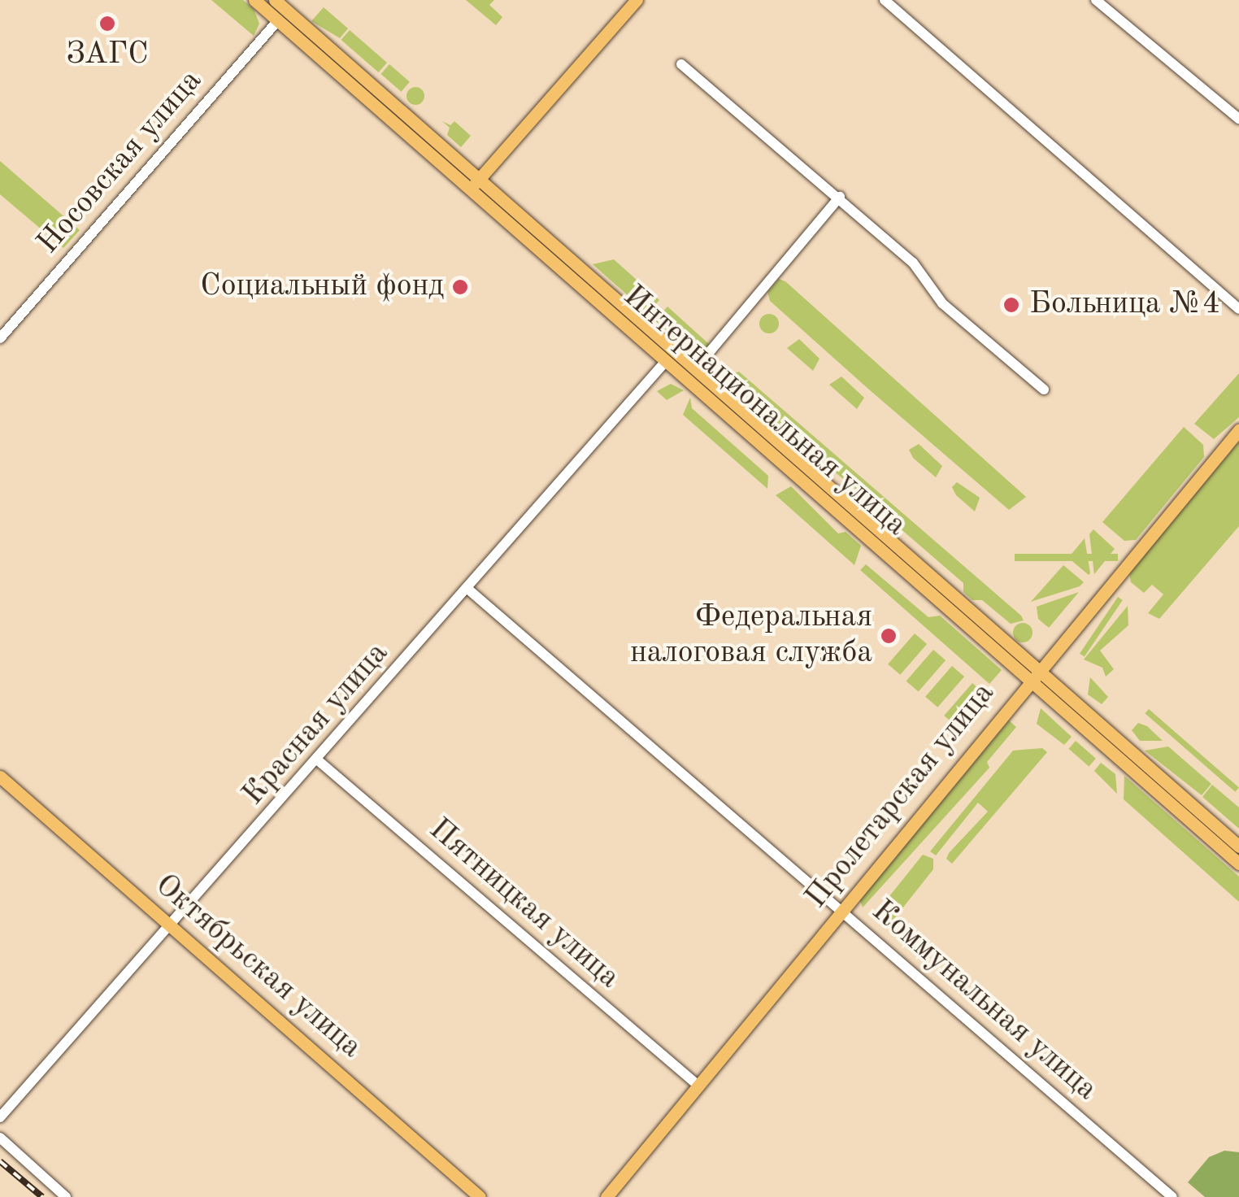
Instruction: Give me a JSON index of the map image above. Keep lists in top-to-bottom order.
{
  "streets": {
    "main road": ["Интернациональная улица", "Пролетарская улица", "Октябрьская улица"],
    "street": [
      "Носовская улица",
      "Красная улица",
      "Пятницкая улица",
      "Коммунальная улица"
    ]
  },
  "crossings": [
    ["Носовская улица", "Интернациональная улица"],
    ["Интернациональная улица", "Красная улица"],
    ["Интернациональная улица", "Пролетарская улица"],
    ["Красная улица", "Пятницкая улица"],
    ["Красная улица", "Октябрьская улица"],
    ["Красная улица", "Коммунальная улица"],
    ["Пролетарская улица", "Пятницкая улица"],
    ["Пролетарская улица", "Коммунальная улица"]
  ],
  "places": [
    "ЗАГС",
    "Социальный фонд",
    "Больница №4",
    "Федеральная налоговая служба"
  ]
}
